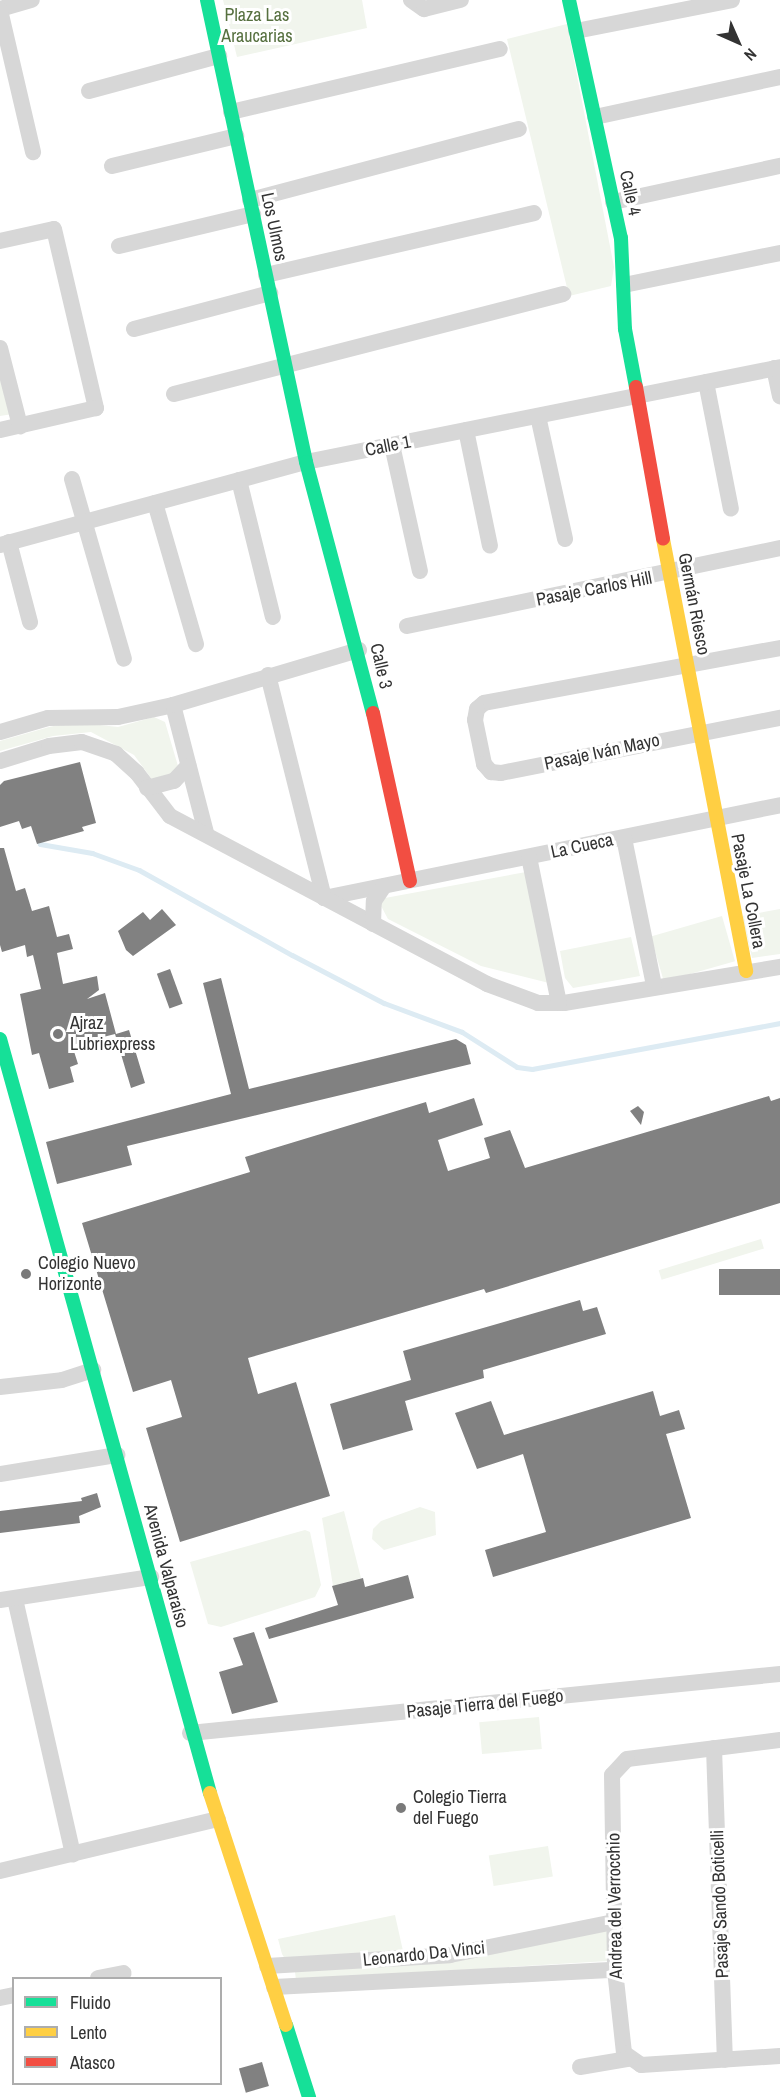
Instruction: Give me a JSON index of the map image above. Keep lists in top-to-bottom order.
{
  "streets": {
    "street": [
      "Calle 4",
      "Los Ulmos",
      "Calle 1",
      "Pasaje Carlos Hill",
      "Germán Riesco",
      "Calle 3",
      "Pasaje Iván Mayo",
      "La Cueca",
      "Pasaje La Collera",
      "Avenida Valparaíso",
      "Pasaje Tierra del Fuego",
      "Pasaje Sando Boticelli",
      "Andrea del Verrocchio",
      "Leonardo Da Vinci"
    ]
  },
  "crossings": [
    ["Calle 4", "Calle 1"],
    ["Calle 4", "Germán Riesco"],
    ["Los Ulmos", "Calle 1"],
    ["Los Ulmos", "Calle 3"],
    ["Calle 1", "Germán Riesco"],
    ["Calle 1", "Calle 3"],
    ["Pasaje Carlos Hill", "Germán Riesco"],
    ["Germán Riesco", "Pasaje Iván Mayo"],
    ["Germán Riesco", "La Cueca"],
    ["Germán Riesco", "Pasaje La Collera"],
    ["Calle 3", "La Cueca"],
    ["La Cueca", "Pasaje La Collera"],
    ["Avenida Valparaíso", "Pasaje Tierra del Fuego"],
    ["Avenida Valparaíso", "Leonardo Da Vinci"],
    ["Pasaje Sando Boticelli", "Andrea del Verrocchio"],
    ["Andrea del Verrocchio", "Leonardo Da Vinci"]
  ],
  "parks": ["Plaza Las Araucarias"],
  "places": ["Ajraz Lubriexpress", "Colegio Nuevo Horizonte", "Colegio Tierra del Fuego"],
  "legend": ["Fluido", "Lento", "Atasco"],
  "north": "bottom right"
}
